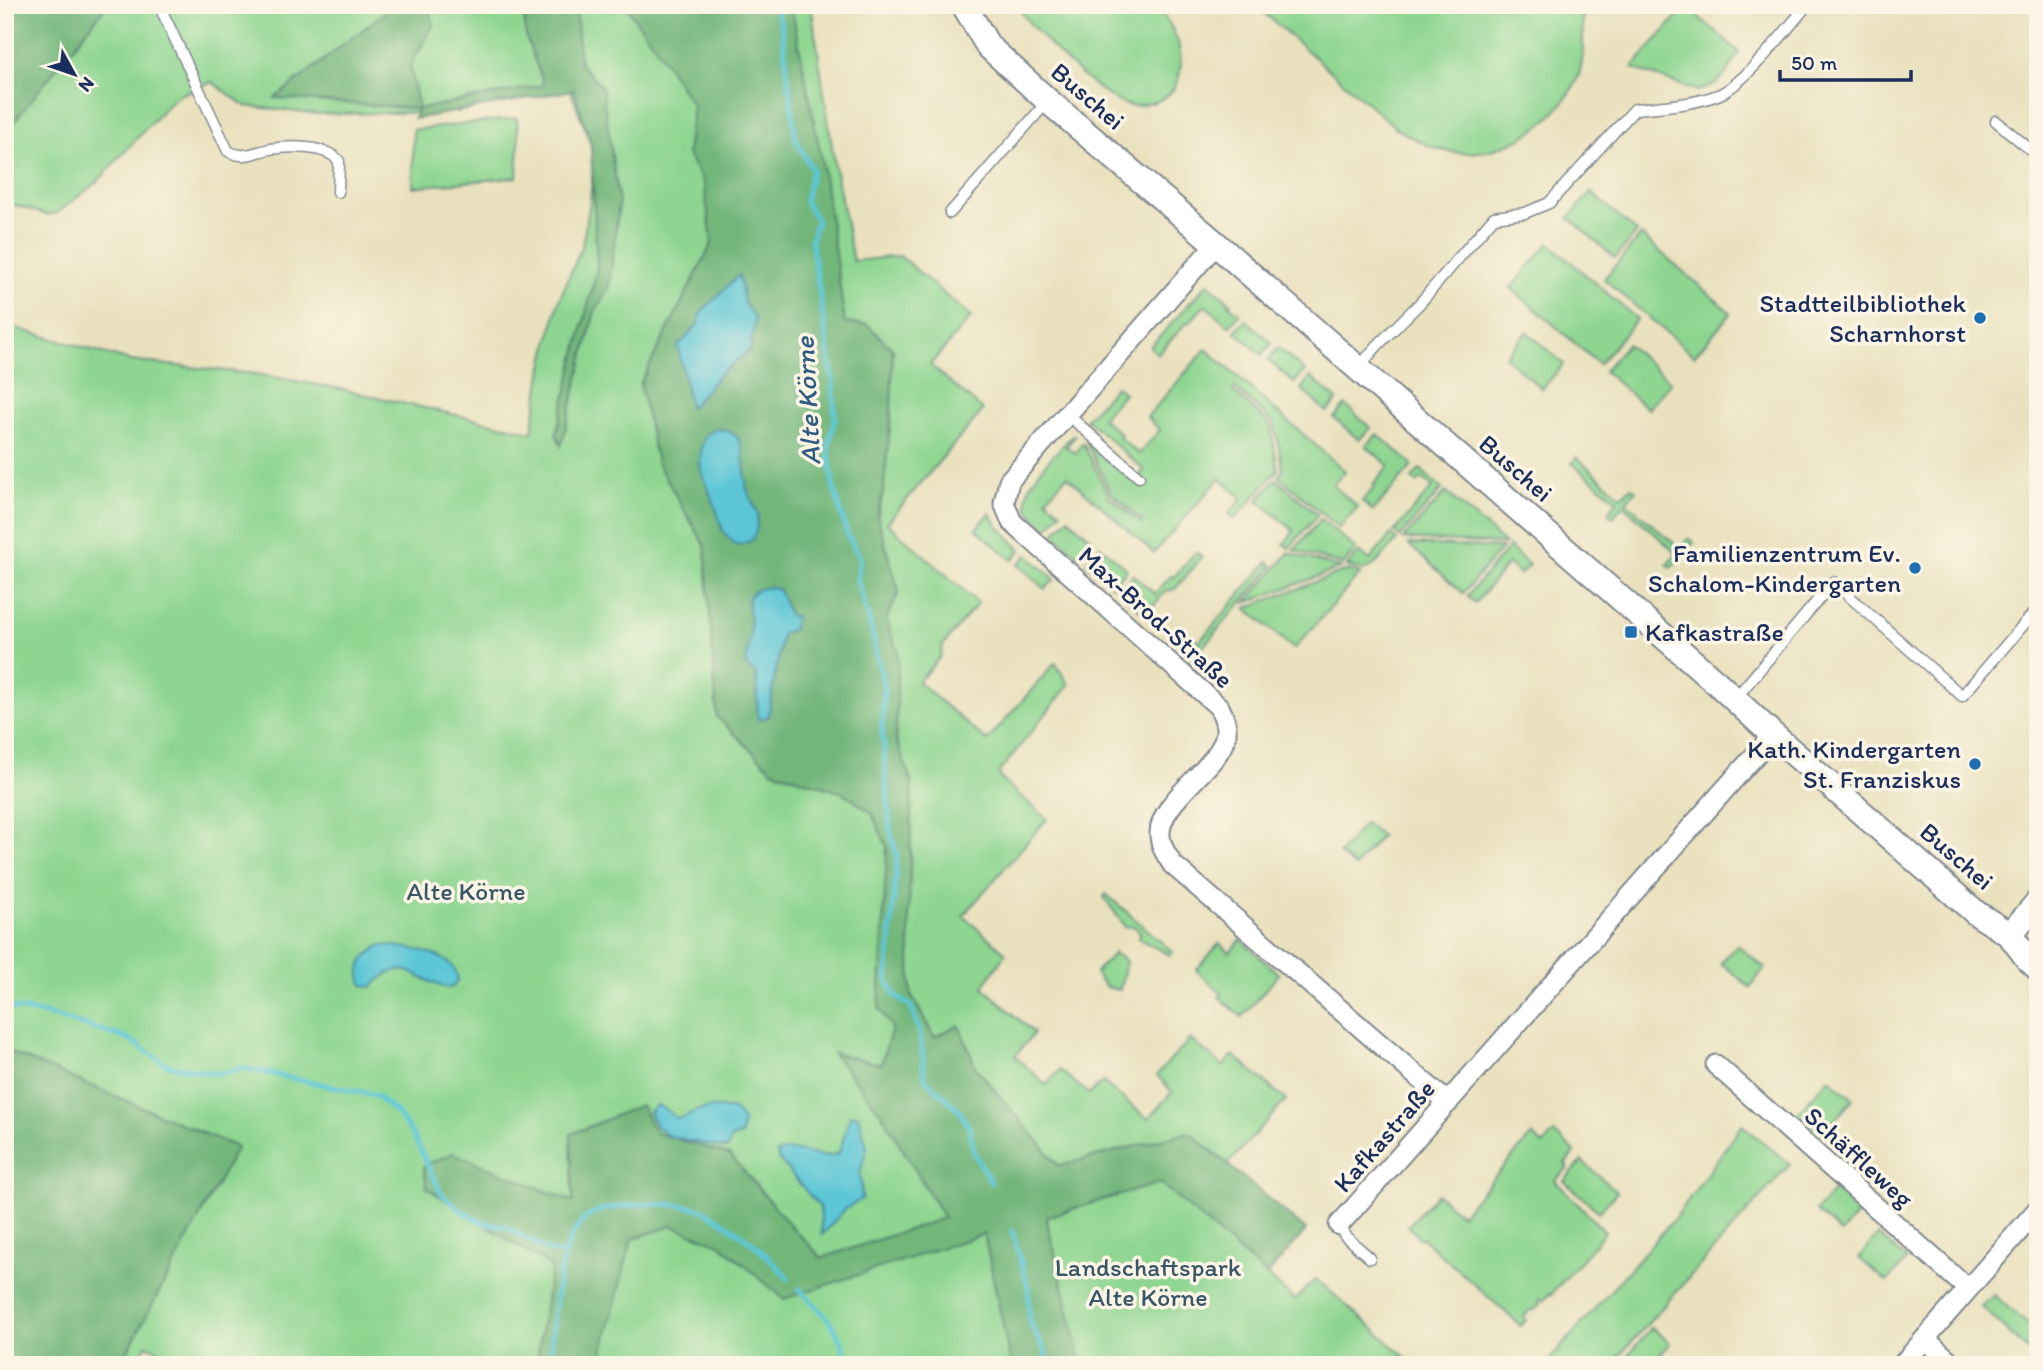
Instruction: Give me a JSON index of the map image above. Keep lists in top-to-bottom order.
{
  "streets": {
    "street": [
      "Buschei",
      "Max-Brod-Straße",
      "Kafkastraße",
      "Schäffleweg"
    ]
  },
  "crossings": [
    ["Buschei", "Max-Brod-Straße"],
    ["Buschei", "Kafkastraße"],
    ["Max-Brod-Straße", "Kafkastraße"]
  ],
  "water": ["Alte Körne"],
  "parks": ["Alte Körne", "Landschaftspark Alte Körne"],
  "places": {
    "other": ["Stadtteilbibliothek Scharnhorst", "Familienzentrum Ev. Schalom-Kindergarten", "Kath. Kindergarten St. Franziskus"],
    "transit": ["Kafkastraße"]
  },
  "scale_bar": "50 m",
  "north": "bottom right"
}
